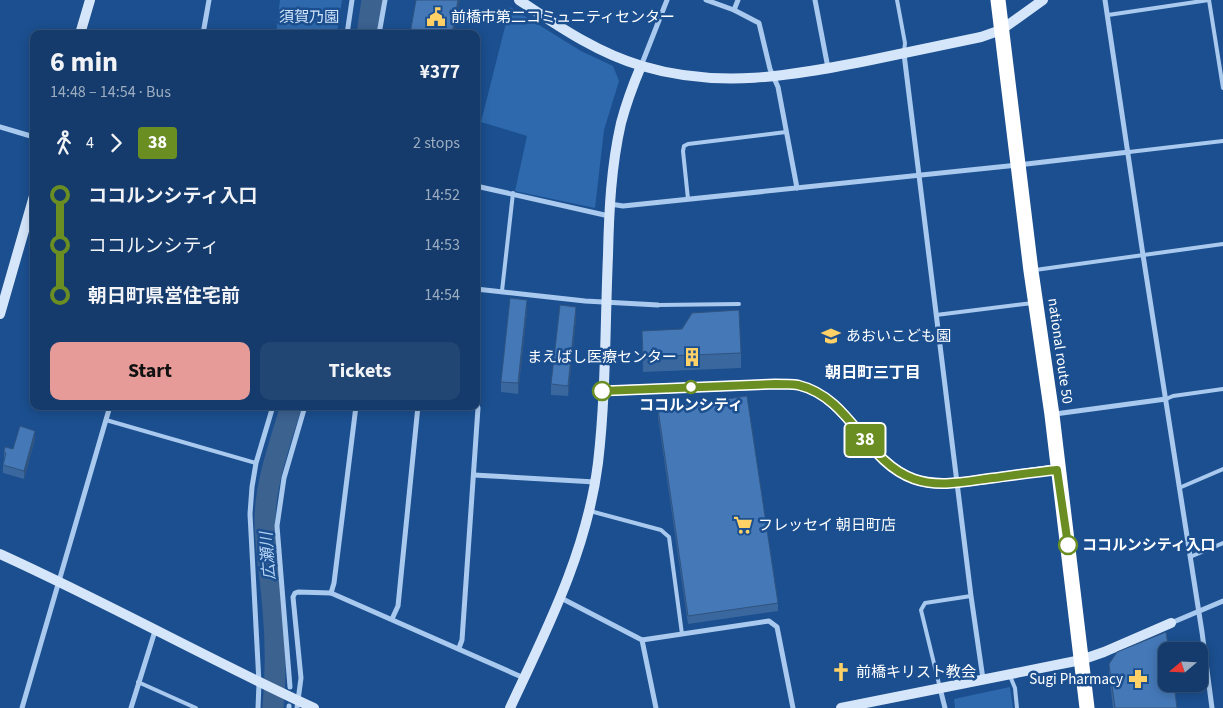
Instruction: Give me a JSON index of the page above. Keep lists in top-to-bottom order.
{
  "streets": {
    "highway": ["national route 50"]
  },
  "districts": ["朝日町三丁目"],
  "water": ["広瀬川"],
  "parks": ["須賀乃園"],
  "places": {
    "public building": ["前橋市第二コミュニティセンター"],
    "school or university": ["あおいこども園"],
    "building": ["まえばし医療センター"],
    "other": ["ココルンシティ", "ココルンシティ入口"],
    "supermarket": ["フレッセイ 朝日町店"],
    "church": ["前橋キリスト教会"],
    "pharmacy": ["Sugi Pharmacy"]
  },
  "lines": ["bus line 38"],
  "north": "left",
  "page": {
    "on_map": "38",
    "heading": ["6 min", "14:48 – 14:54 · Bus", "¥377"],
    "legs": ["4", "38", "2 stops"],
    "list": [
      {
        "name": "ココルンシティ入口",
        "value": "14:52"
      },
      {
        "name": "ココルンシティ",
        "value": "14:53"
      },
      {
        "name": "朝日町県営住宅前",
        "value": "14:54"
      }
    ],
    "buttons": ["Start", "Tickets"]
  }
}
